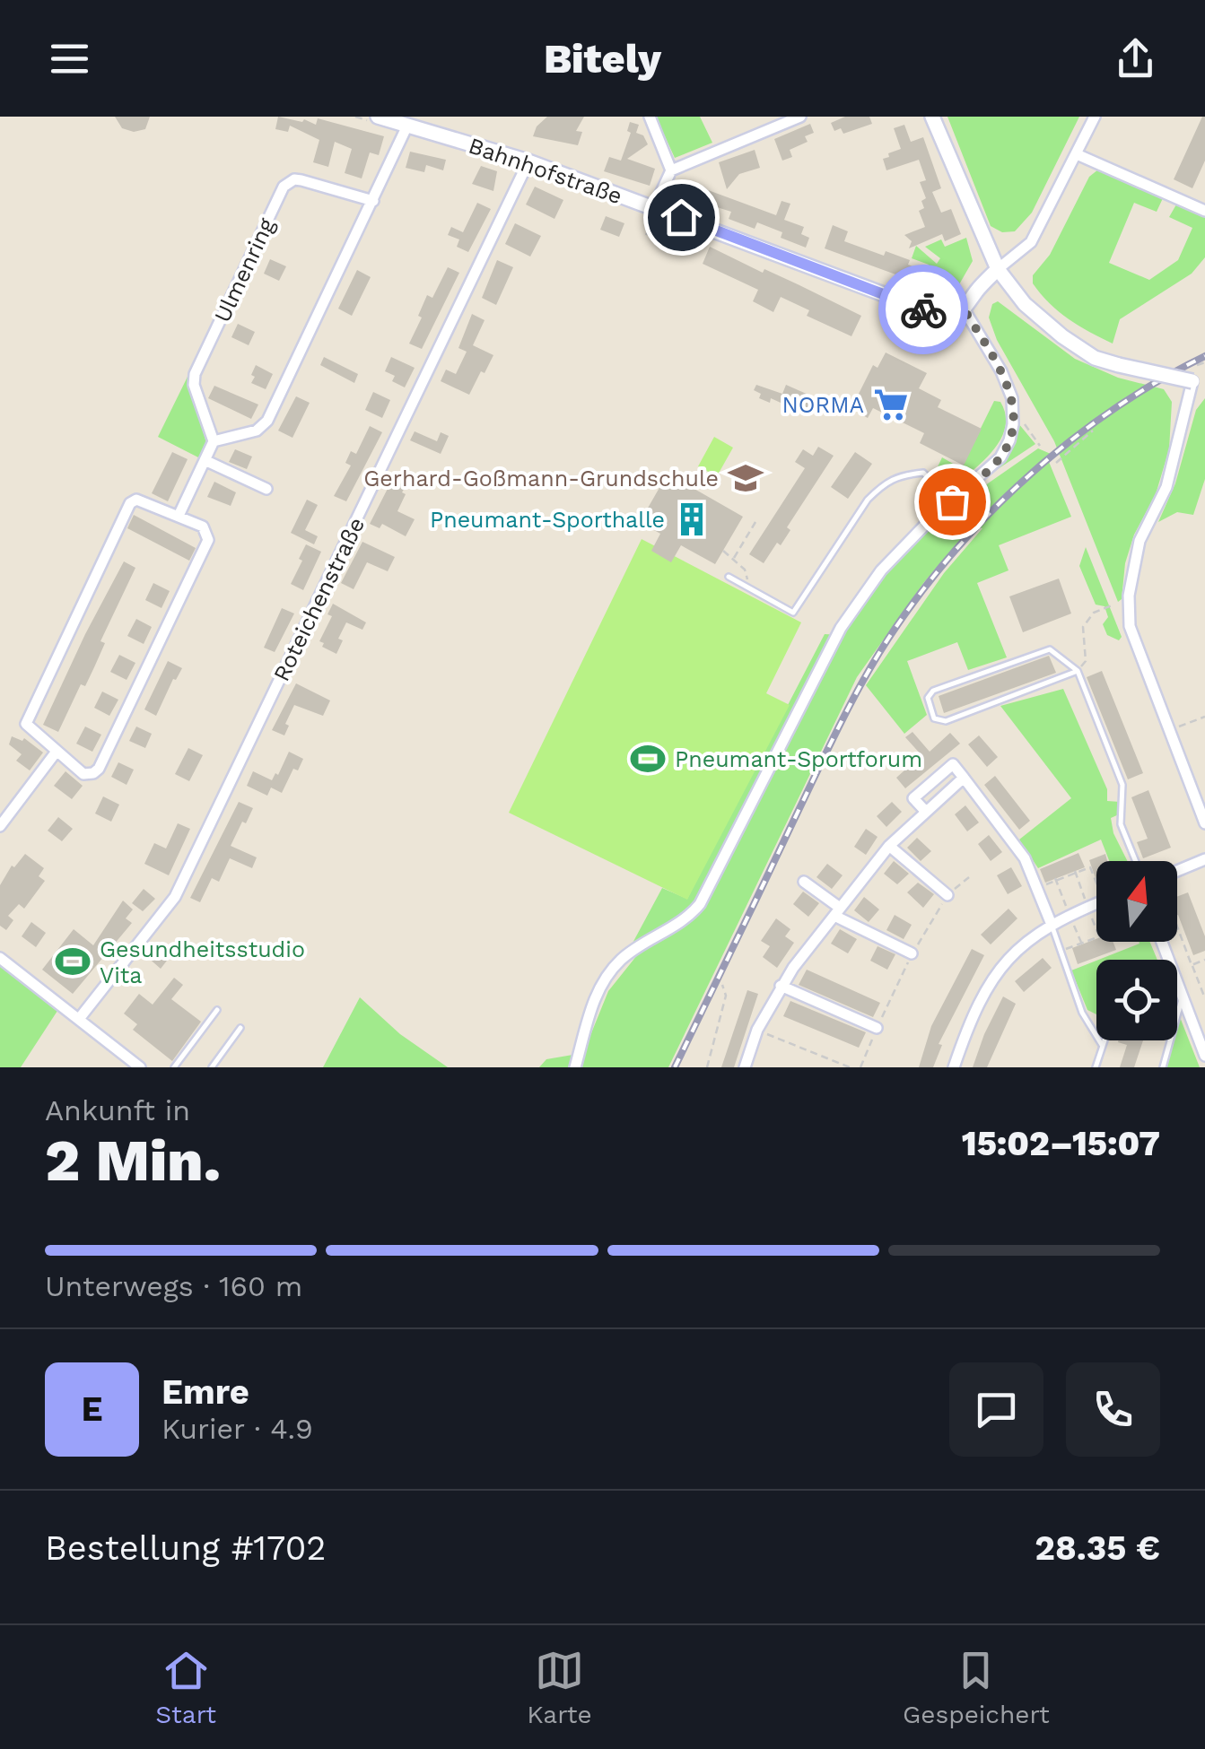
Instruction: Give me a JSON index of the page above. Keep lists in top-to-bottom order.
{
  "streets": {
    "street": ["Bahnhofstraße", "Ulmenring", "Roteichenstraße"]
  },
  "crossings": [
    ["Bahnhofstraße", "Roteichenstraße"]
  ],
  "places": {
    "supermarket": ["NORMA"],
    "school or university": ["Gerhard-Goßmann-Grundschule"],
    "building": ["Pneumant-Sporthalle"],
    "sports": ["Pneumant-Sportforum", "Gesundheitsstudio Vita"]
  },
  "north": "top",
  "page": {
    "header": "Bitely",
    "heading": ["2 Min.", "Ankunft in", "15:02–15:07"],
    "panel": [
      "Emre",
      "Kurier · 4.9",
      "Bestellung #1702",
      "28.35 €"
    ],
    "bar": "Unterwegs · 160 m",
    "round": "E",
    "tabs": ["Start", "Karte", "Gespeichert"]
  }
}
